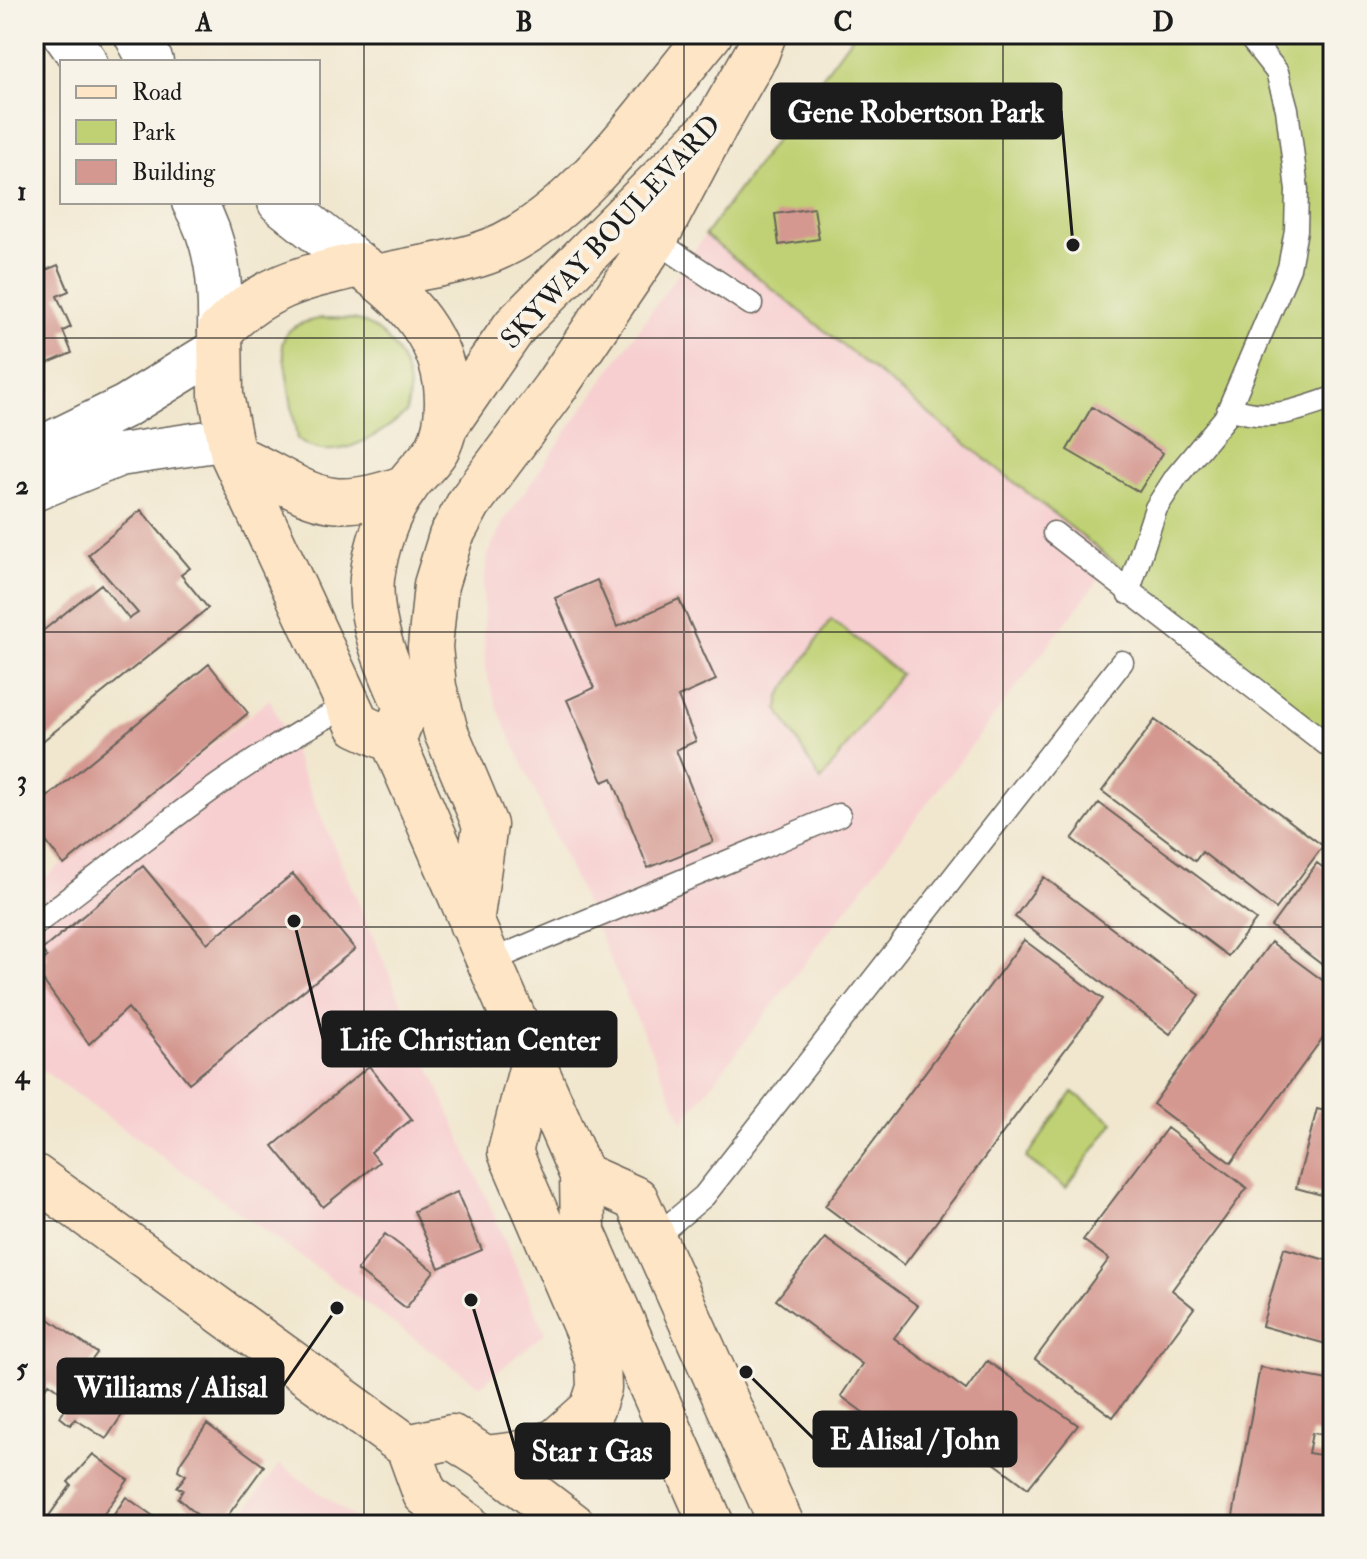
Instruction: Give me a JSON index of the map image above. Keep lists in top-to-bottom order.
{
  "streets": {
    "main road": ["SKYWAY BOULEVARD"]
  },
  "places": [
    "Gene Robertson Park",
    "Life Christian Center",
    "Star 1 Gas",
    "Williams / Alisal",
    "E Alisal / John"
  ],
  "legend": ["Road", "Park", "Building"],
  "grid": {
    "columns": [
      "A",
      "B",
      "C",
      "D"
    ],
    "rows": [
      "1",
      "2",
      "3",
      "4",
      "5"
    ]
  }
}
